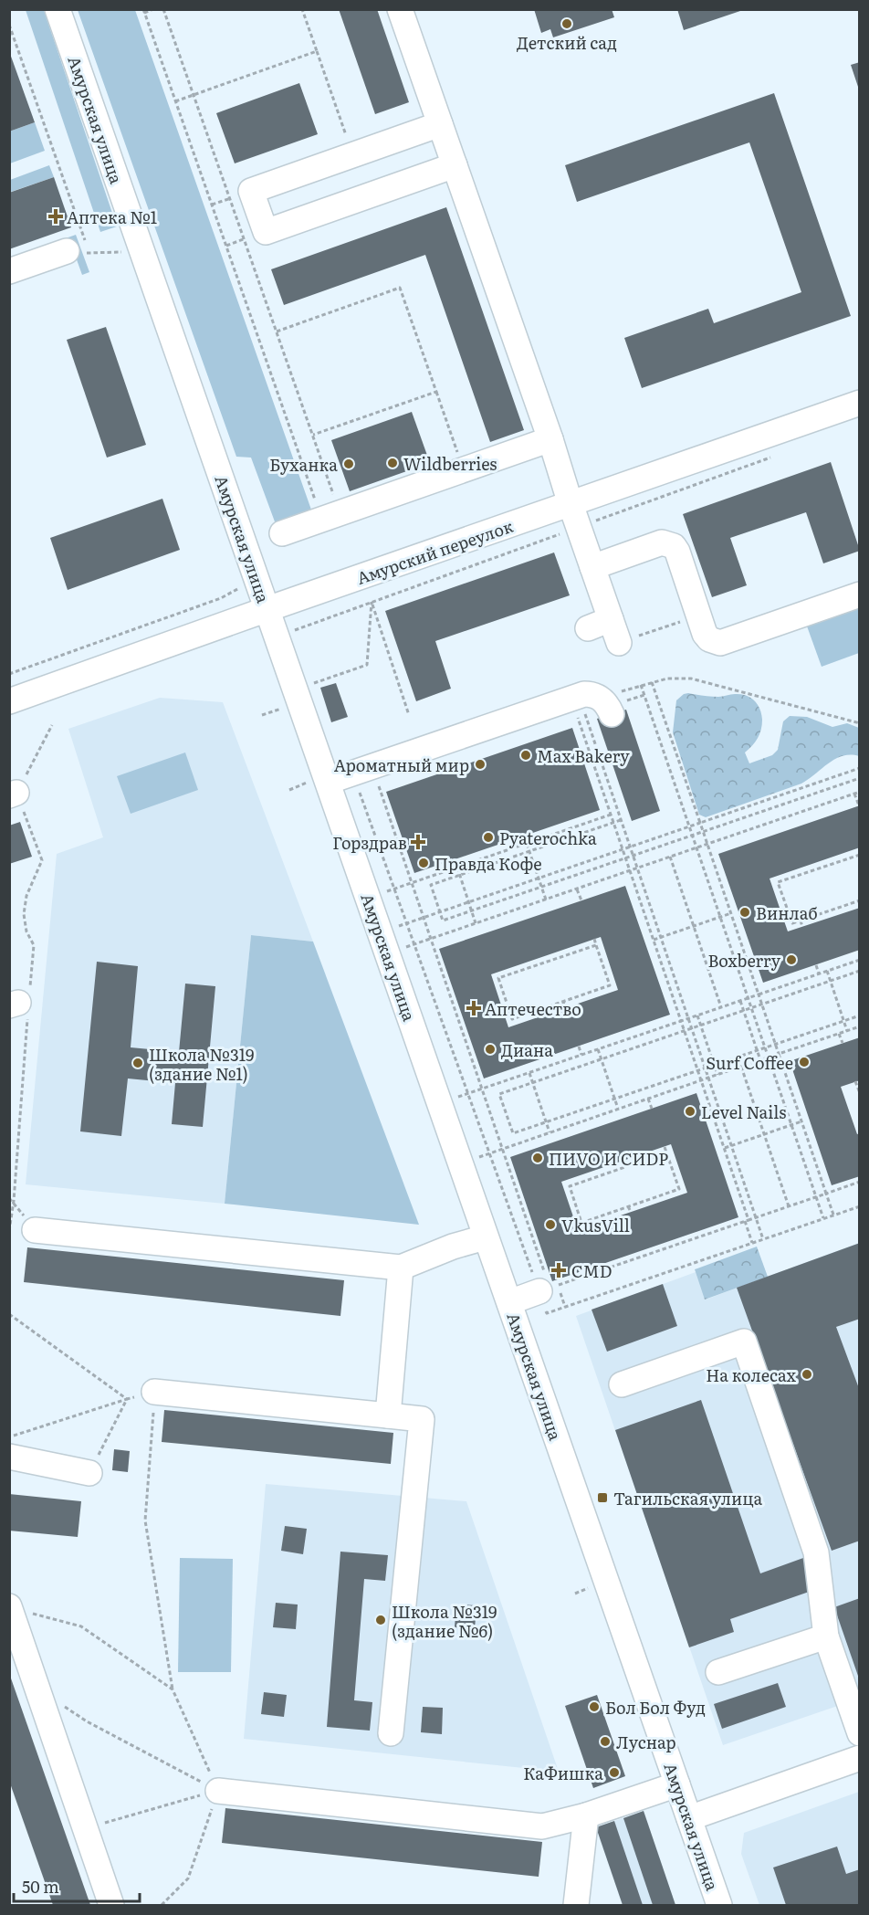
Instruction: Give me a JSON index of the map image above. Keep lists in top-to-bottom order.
{
  "streets": {
    "street": ["Амурская улица", "Амурский переулок"]
  },
  "crossings": [
    ["Амурская улица", "Амурский переулок"]
  ],
  "places": {
    "other": [
      "Детский сад",
      "Wildberries",
      "Буханка",
      "Max Bakery",
      "Ароматный мир",
      "Pyaterochka",
      "Правда Кофе",
      "Винлаб",
      "Boxberry",
      "Диана",
      "Surf Coffee",
      "Школа №319 (здание №1)",
      "Level Nails",
      "ПИVO И СИDР",
      "VkusVill",
      "На колесах",
      "Школа №319 (здание №6)",
      "Бол Бол Фуд",
      "Луснар",
      "КаФишка"
    ],
    "health": [
      "Аптека №1",
      "Горздрав",
      "Аптечество",
      "CMD"
    ],
    "transit": ["Тагильская улица"]
  },
  "scale_bar": "50 m"
}
